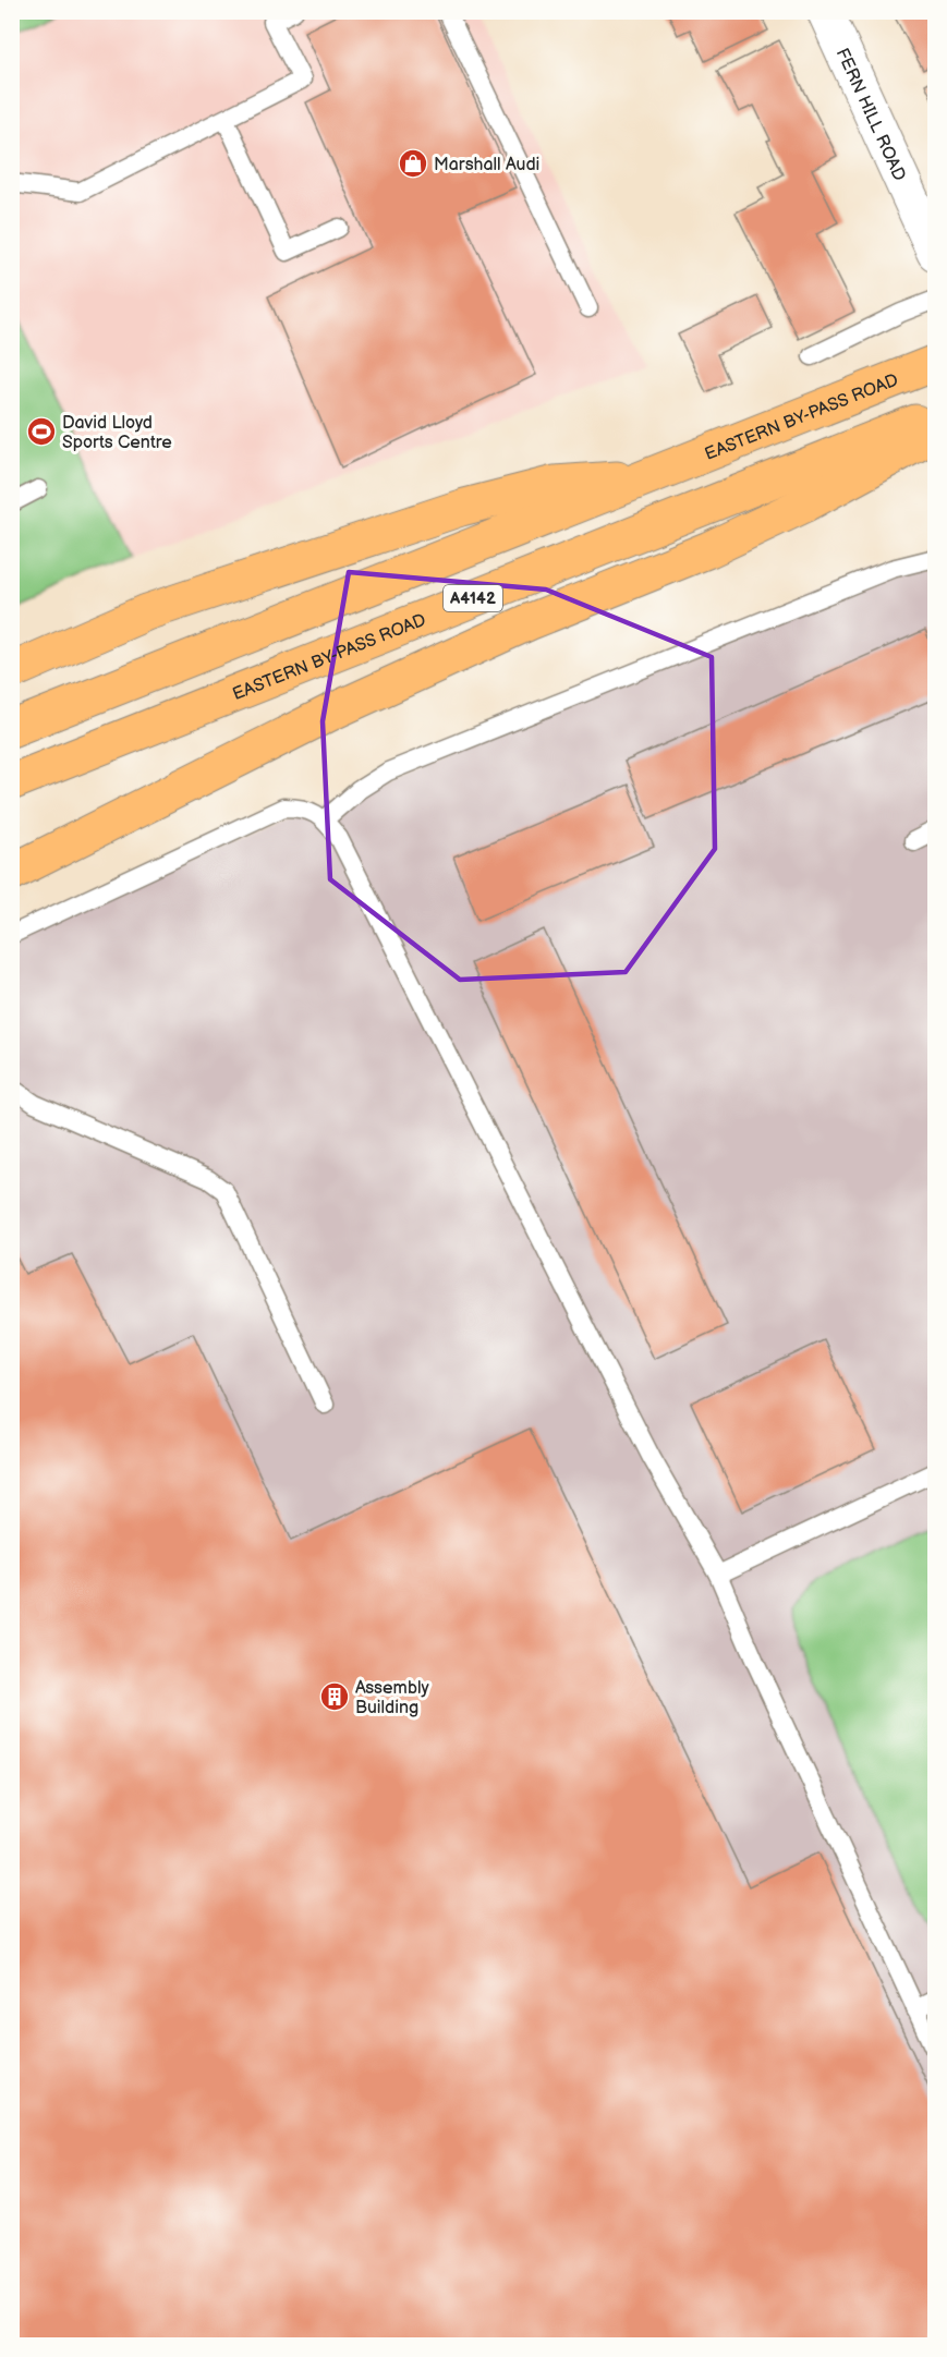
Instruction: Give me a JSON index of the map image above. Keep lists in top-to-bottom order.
{
  "streets": {
    "highway": ["EASTERN BY-PASS ROAD", "A4142"],
    "street": ["FERN HILL ROAD"]
  },
  "places": {
    "shop": ["Marshall Audi"],
    "sports": ["David Lloyd Sports Centre"],
    "building": ["Assembly Building"]
  }
}
